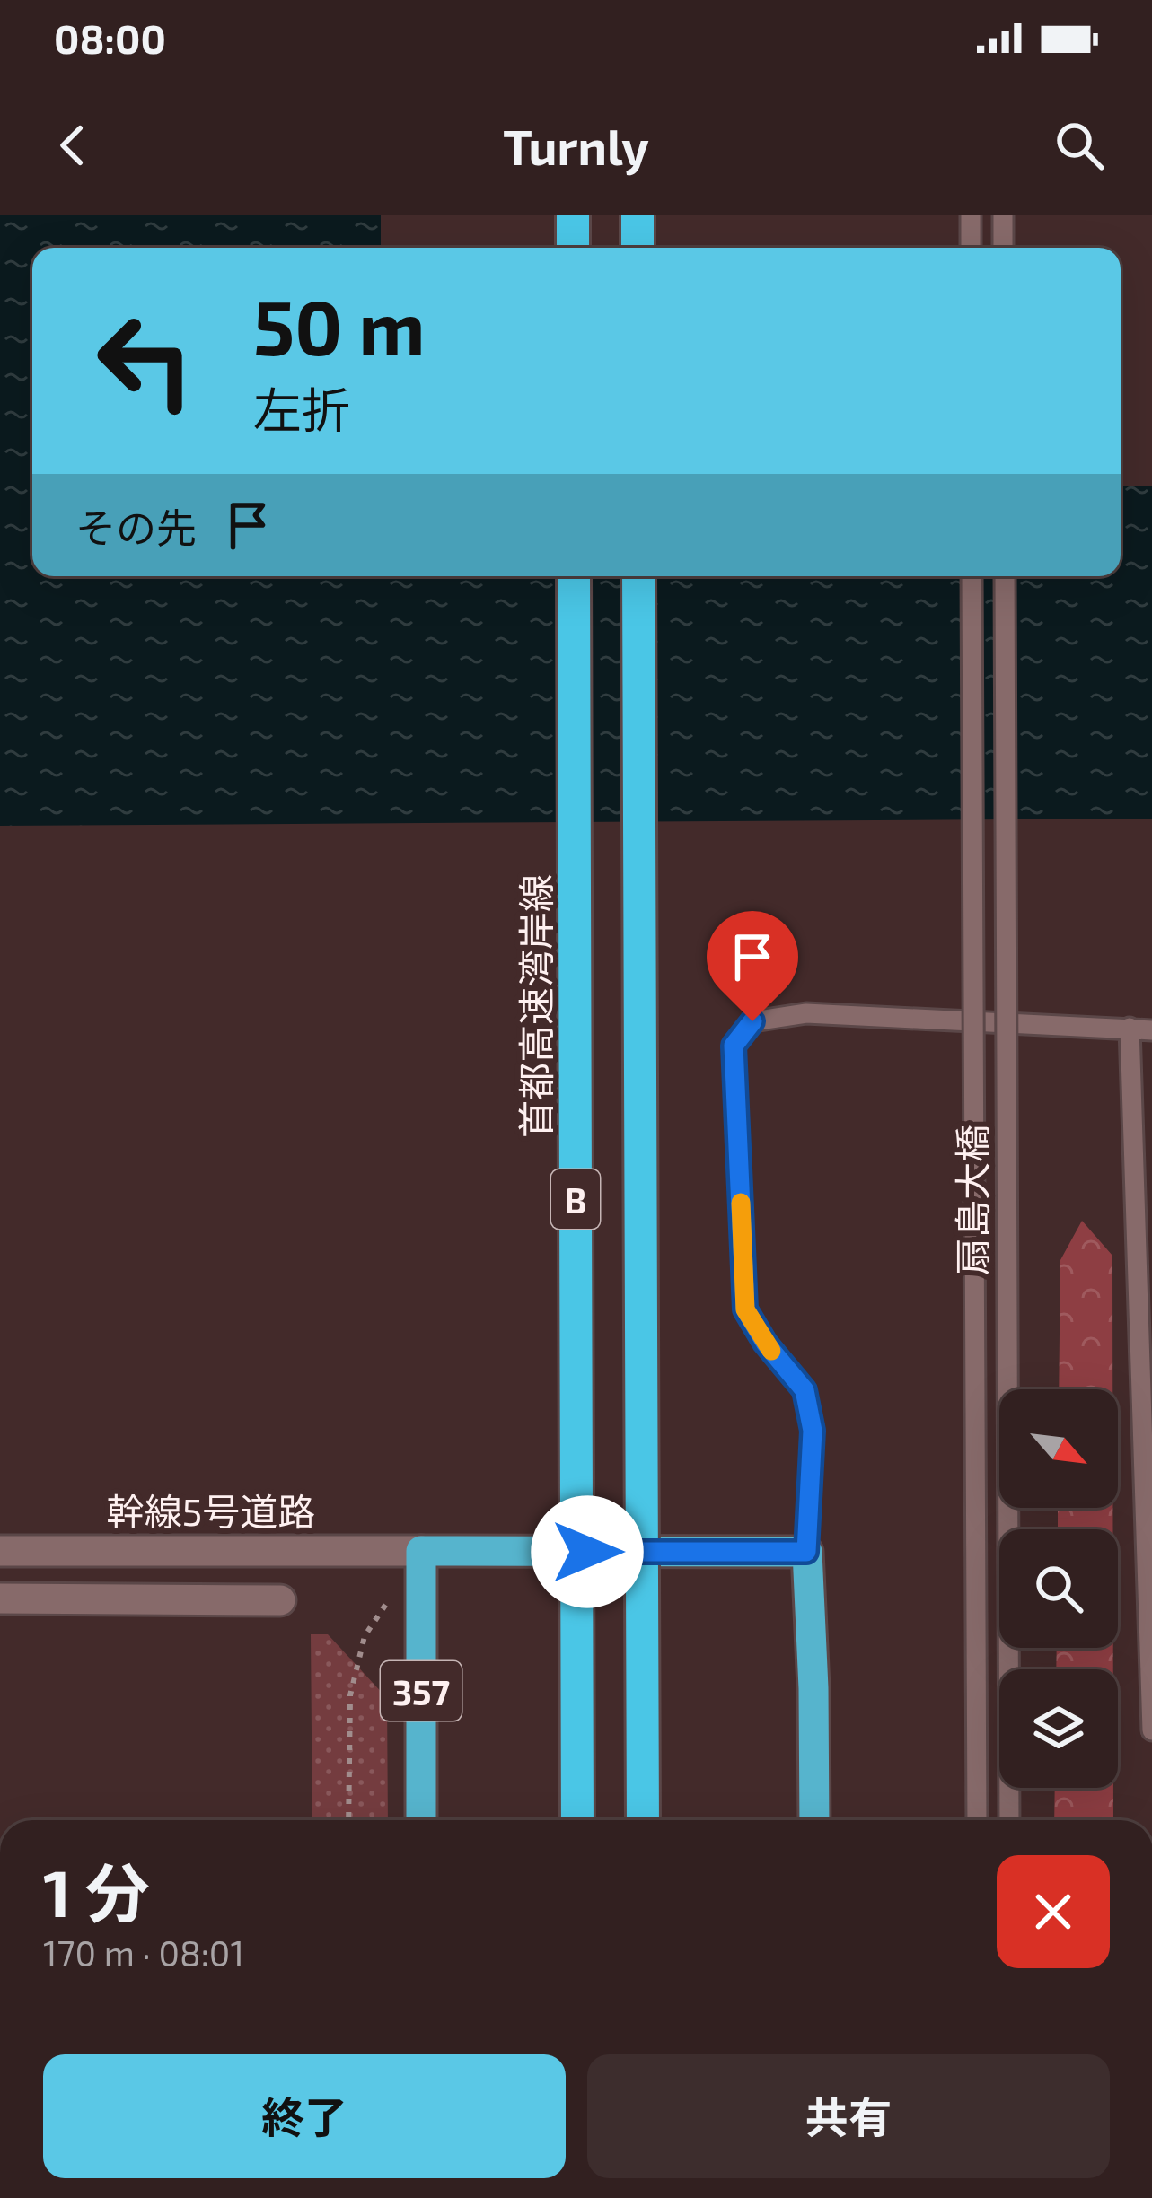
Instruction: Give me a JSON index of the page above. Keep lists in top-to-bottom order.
{
  "streets": {
    "highway": ["首都高速湾岸線", "B", "357"],
    "street": ["幹線5号道路"],
    "lane": ["扇島大橋"]
  },
  "crossings": [
    ["幹線5号道路", "357"]
  ],
  "north": "bottom right",
  "page": {
    "status": "08:00",
    "header": "Turnly",
    "turn": ["50 m", "左折"],
    "then": "その先",
    "heading": ["1 分", "170 m · 08:01"],
    "buttons": ["終了", "共有"]
  }
}
